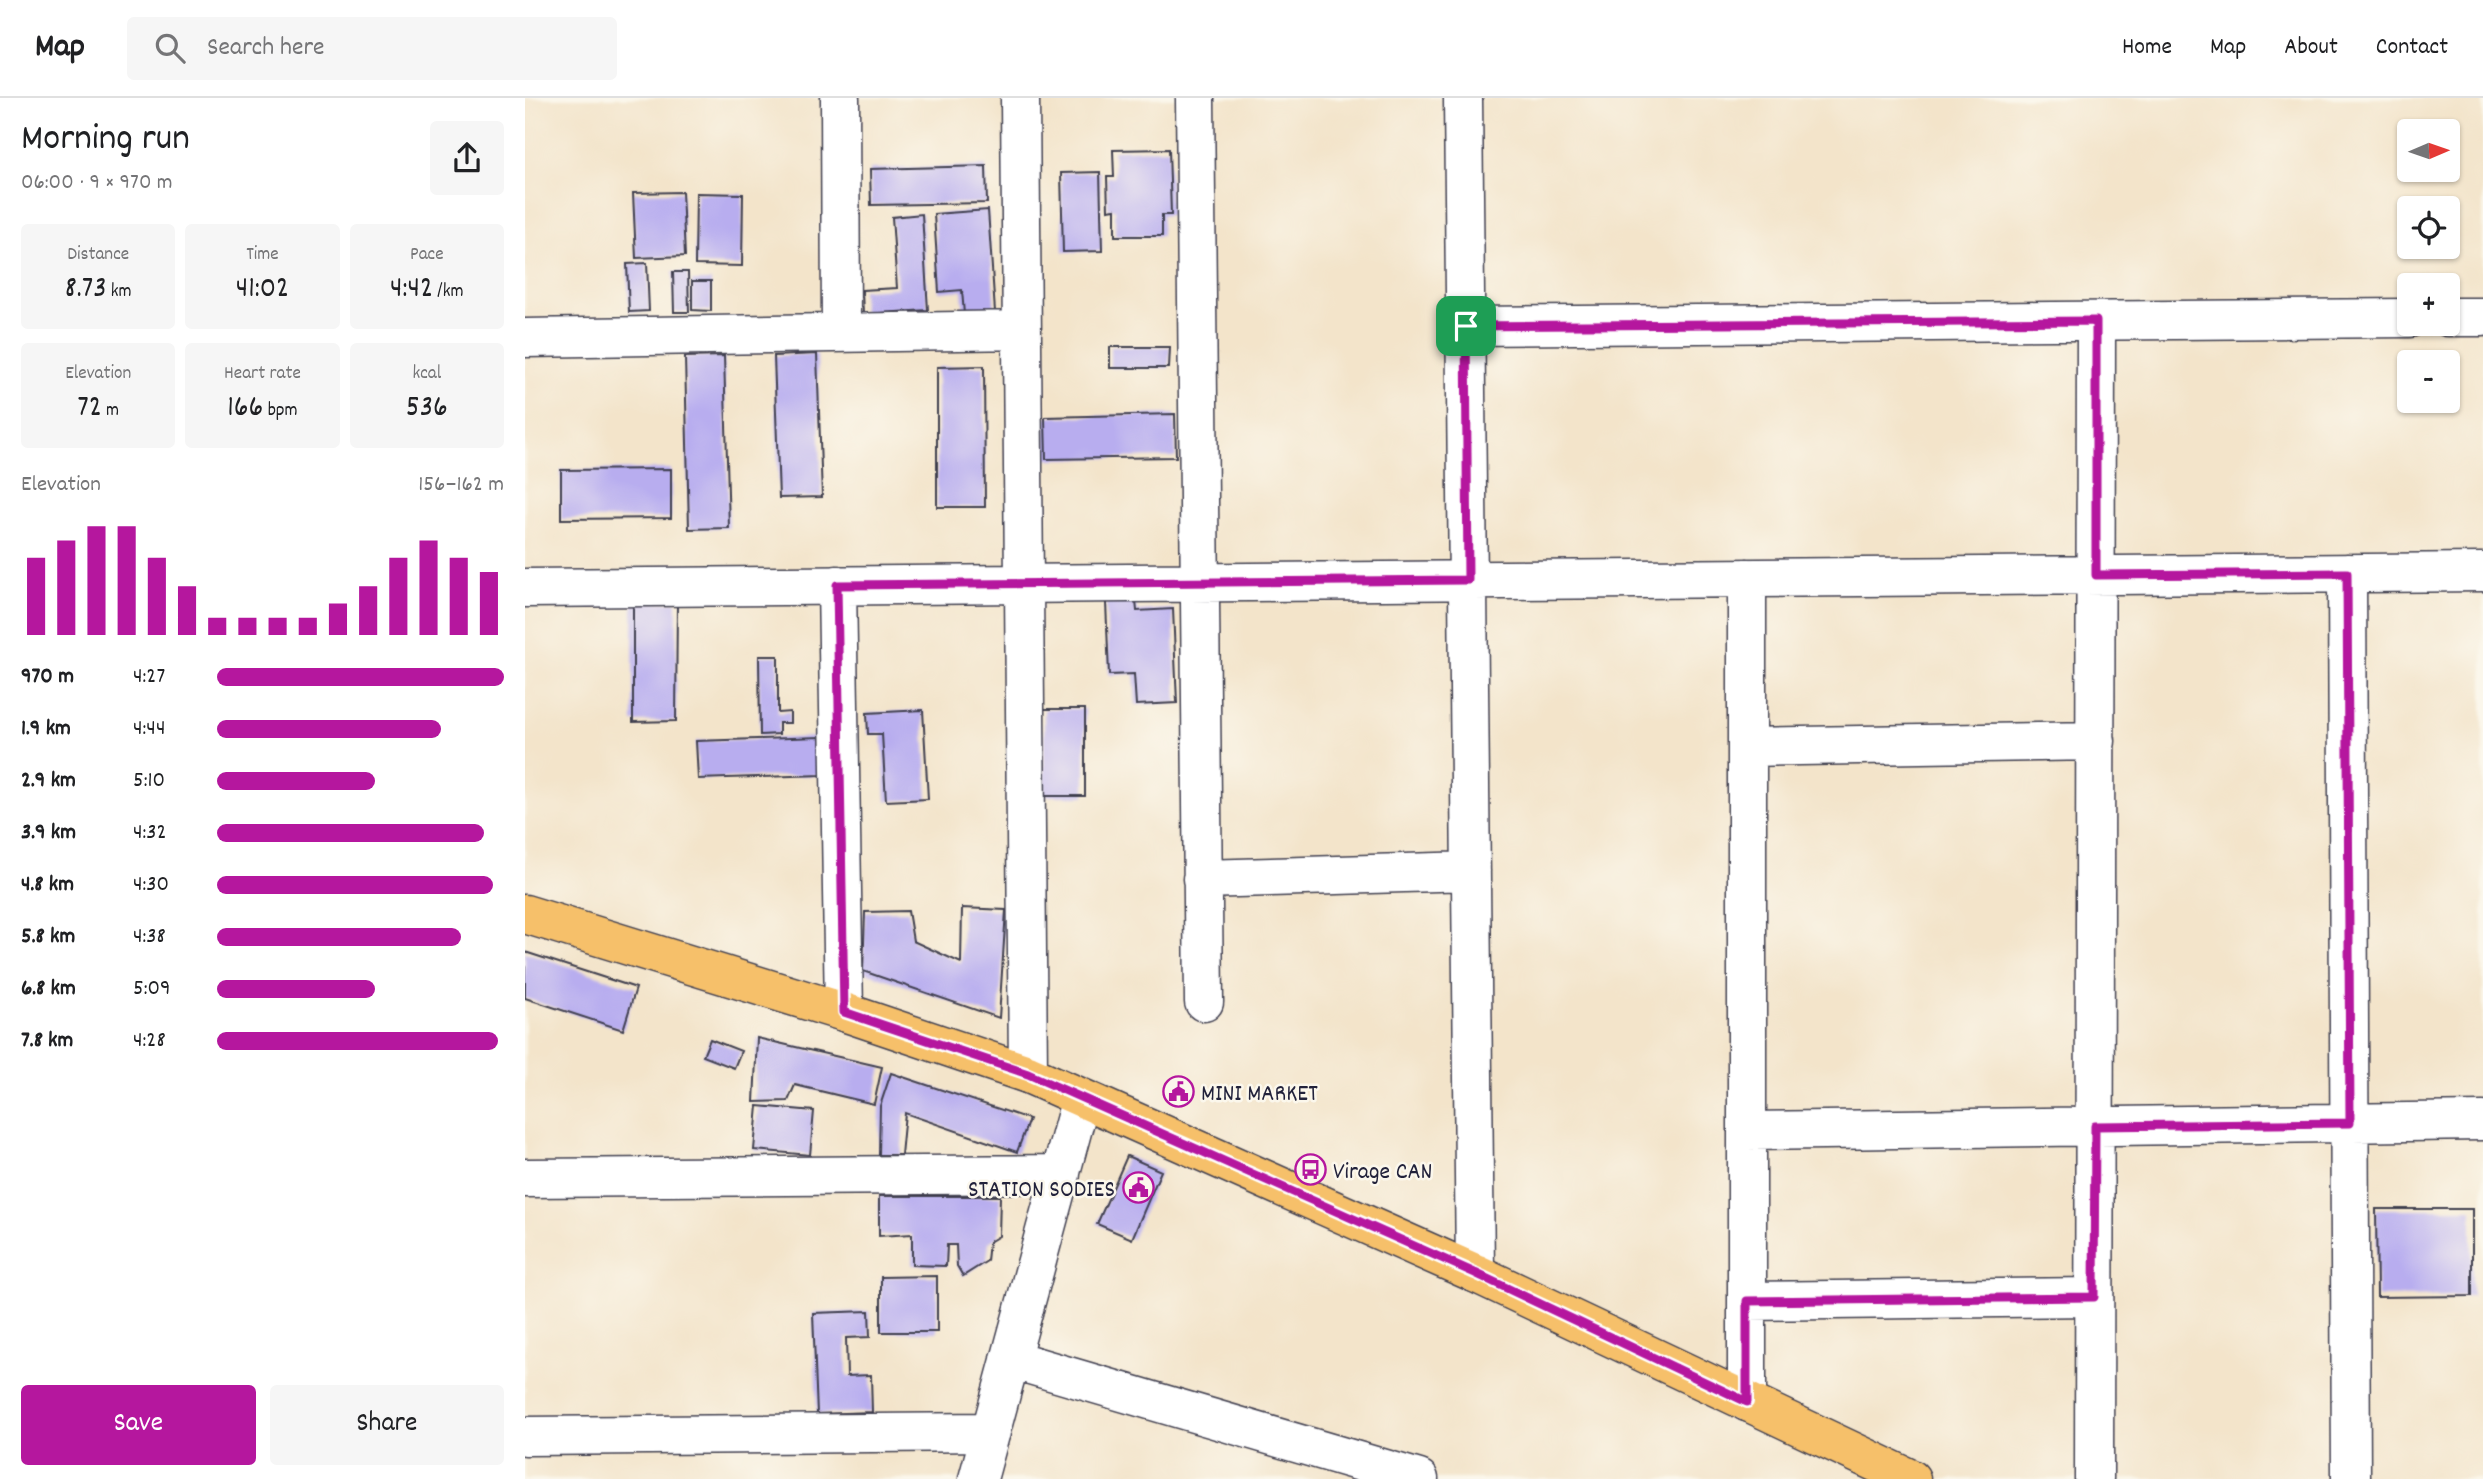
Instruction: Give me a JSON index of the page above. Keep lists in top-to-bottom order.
{
  "places": {
    "public building": ["MINI MARKET", "STATION SODIES"],
    "bus stop": ["Virage CAN"]
  },
  "north": "right",
  "page": {
    "header": "Map",
    "search": "Search here",
    "nav": [
      "Home",
      "Map",
      "About",
      "Contact"
    ],
    "heading": ["Morning run", "06:00 · 9 × 970 m"],
    "map_buttons": ["+", "−"],
    "stats": [
      ["Distance", "8.73 km"],
      ["Time", "41:02"],
      ["Pace", "4:42 /km"],
      ["Elevation", "72 m"],
      ["Heart rate", "166 bpm"],
      ["kcal", "536"]
    ],
    "chart": ["Elevation", "156–162 m"],
    "list": [
      {
        "name": "970 m",
        "note": "4:27"
      },
      {
        "name": "1.9 km",
        "note": "4:44"
      },
      {
        "name": "2.9 km",
        "note": "5:10"
      },
      {
        "name": "3.9 km",
        "note": "4:32"
      },
      {
        "name": "4.8 km",
        "note": "4:30"
      },
      {
        "name": "5.8 km",
        "note": "4:38"
      },
      {
        "name": "6.8 km",
        "note": "5:09"
      },
      {
        "name": "7.8 km",
        "note": "4:28"
      }
    ],
    "buttons": ["Save", "Share"]
  }
}
